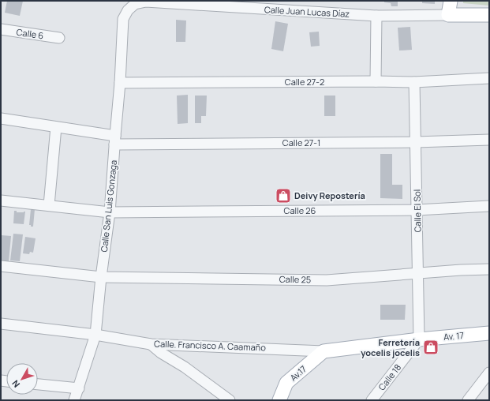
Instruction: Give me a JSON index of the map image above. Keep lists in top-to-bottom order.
{
  "streets": {
    "main road": ["Calle Juan Lucas Díaz", "Av. 17", "Av.17"],
    "street": [
      "Calle 6",
      "Calle 27-2",
      "Calle 27-1",
      "Calle San Luis Gonzaga",
      "Calle 26",
      "Calle El Sol",
      "Calle 25",
      "Calle. Francisco A. Caamaño",
      "Calle 18"
    ]
  },
  "crossings": [
    ["Calle Juan Lucas Díaz", "Calle San Luis Gonzaga"],
    ["Calle 27-2", "Calle San Luis Gonzaga"],
    ["Calle 27-2", "Calle El Sol"],
    ["Calle 27-1", "Calle San Luis Gonzaga"],
    ["Calle 27-1", "Calle El Sol"],
    ["Calle San Luis Gonzaga", "Calle 26"],
    ["Calle San Luis Gonzaga", "Calle 25"],
    ["Calle San Luis Gonzaga", "Calle. Francisco A. Caamaño"],
    ["Calle 26", "Calle El Sol"],
    ["Calle El Sol", "Calle 25"],
    ["Calle El Sol", "Av. 17"],
    ["Calle El Sol", "Calle 18"],
    ["Av. 17", "Calle. Francisco A. Caamaño"],
    ["Av. 17", "Av.17"],
    ["Av. 17", "Calle 18"],
    ["Calle. Francisco A. Caamaño", "Av.17"]
  ],
  "places": {
    "shop": ["Deivy Repostería", "Ferretería yocelis jocelis"]
  },
  "north": "bottom left"
}
